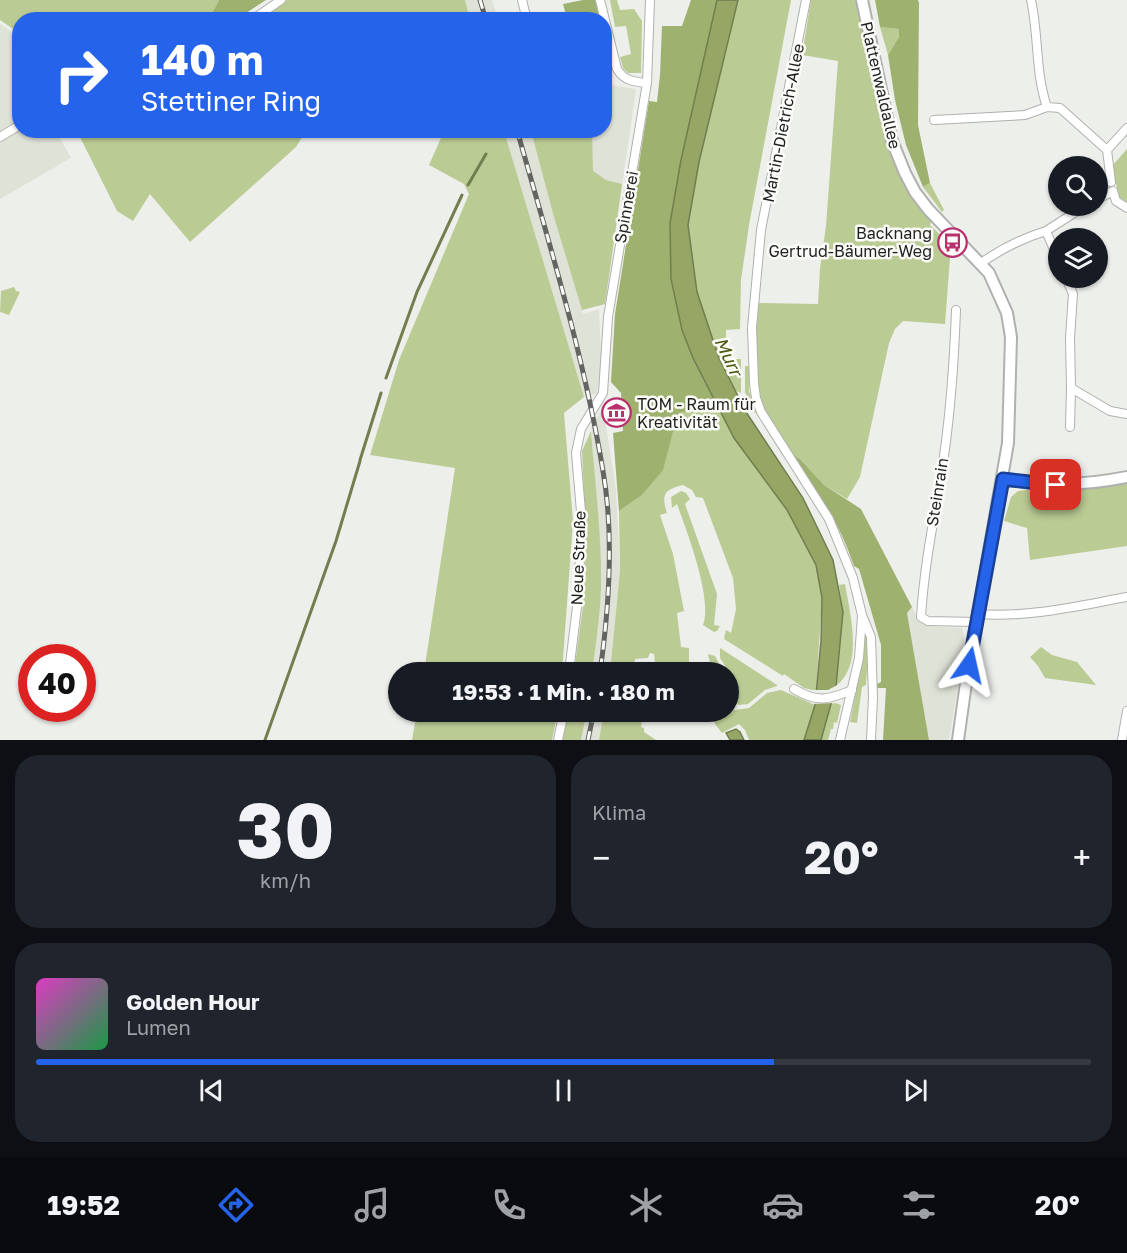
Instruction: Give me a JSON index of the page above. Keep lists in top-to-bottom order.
{
  "streets": {
    "street": [
      "Plattenwaldallee",
      "Martin-Dietrich-Allee",
      "Spinnerei",
      "Steinrain",
      "Neue Straße"
    ]
  },
  "crossings": [
    ["Plattenwaldallee", "Steinrain"],
    ["Spinnerei", "Neue Straße"]
  ],
  "water": ["Murr"],
  "places": {
    "bus stop": ["Backnang Gertrud-Bäumer-Weg"],
    "museum": ["TOM - Raum für Kreativität"]
  },
  "page": {
    "turn": ["140 m", "Stettiner Ring"],
    "limit": "40",
    "trip": "19:53 · 1 Min. · 180 m",
    "tile": [
      ["30", "km/h"],
      "Klima"
    ],
    "heat": ["−", "20°", "+"],
    "song": ["Golden Hour", "Lumen"],
    "tabs": ["19:52", "20°"]
  }
}
